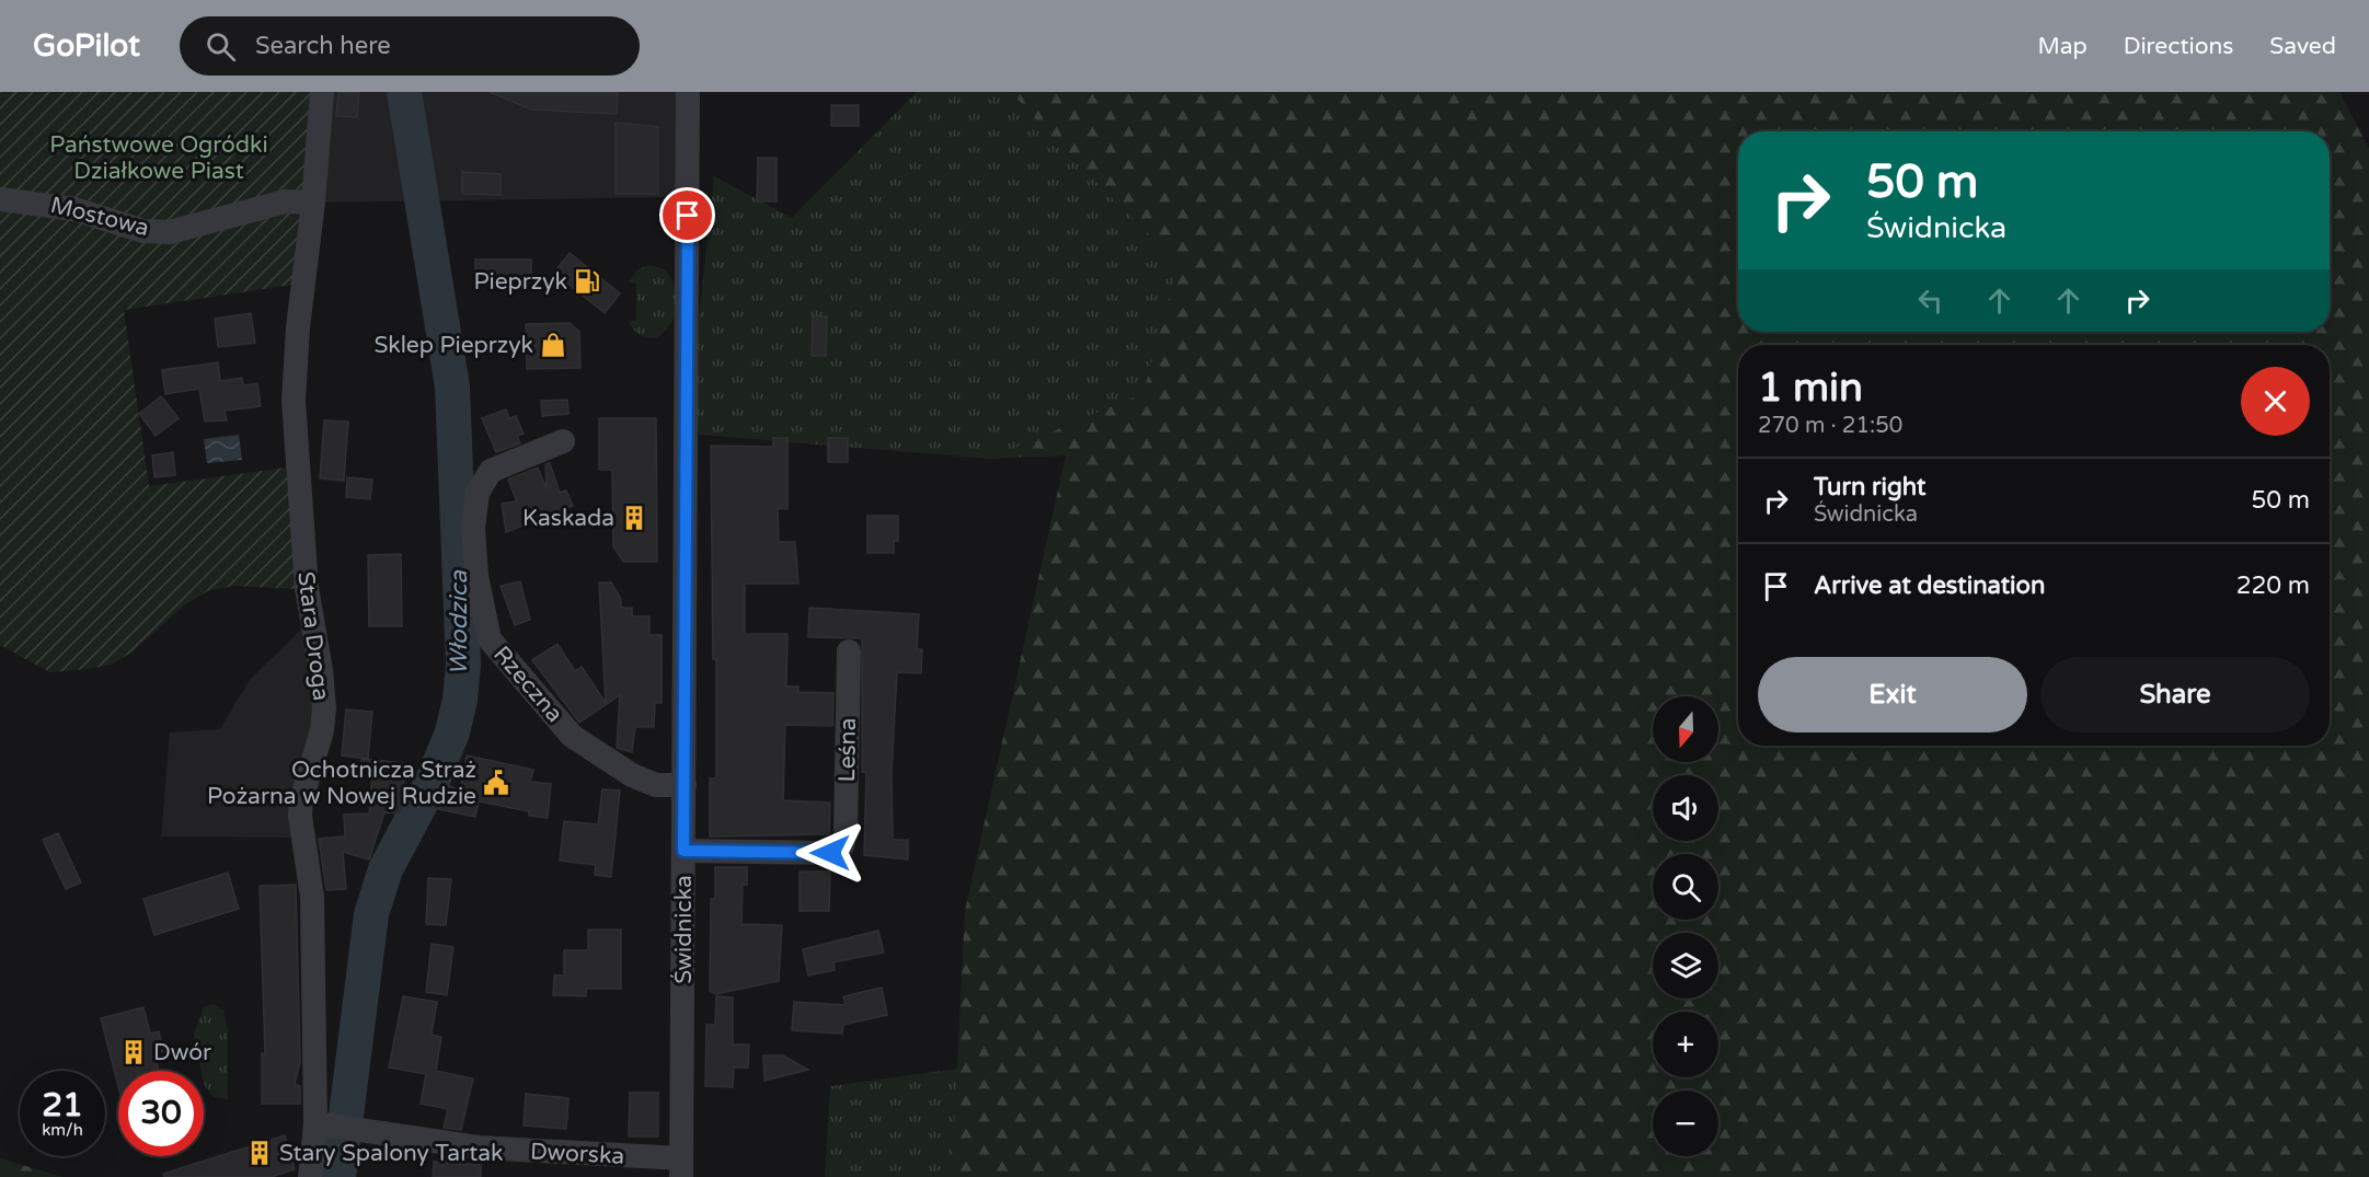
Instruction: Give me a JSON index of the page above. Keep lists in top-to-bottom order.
{
  "streets": {
    "street": [
      "Mostowa",
      "Stara Droga",
      "Rzeczna",
      "Leśna",
      "Świdnicka",
      "Dworska"
    ]
  },
  "crossings": [
    ["Mostowa", "Stara Droga"],
    ["Stara Droga", "Dworska"],
    ["Rzeczna", "Świdnicka"],
    ["Leśna", "Świdnicka"],
    ["Świdnicka", "Dworska"]
  ],
  "water": ["Włodzica"],
  "parks": ["Państwowe Ogródki Działkowe Piast"],
  "places": {
    "fuel station": ["Pieprzyk"],
    "shop": ["Sklep Pieprzyk"],
    "building": ["Kaskada", "Dwór", "Stary Spalony Tartak"],
    "public building": ["Ochotnicza Straż Pożarna w Nowej Rudzie"]
  },
  "north": "bottom",
  "page": {
    "header": "GoPilot",
    "search": "Search here",
    "nav": ["Map", "Directions", "Saved"],
    "turn": ["50 m", "Świdnicka"],
    "heading": ["1 min", "270 m · 21:50"],
    "list": [
      {
        "name": "Turn right",
        "note": "Świdnicka",
        "value": "50 m"
      },
      {
        "name": "Arrive at destination",
        "value": "220 m"
      }
    ],
    "buttons": ["Exit", "Share"],
    "map_buttons": ["+", "−"],
    "speed": "21 km/h",
    "limit": "30"
  }
}
